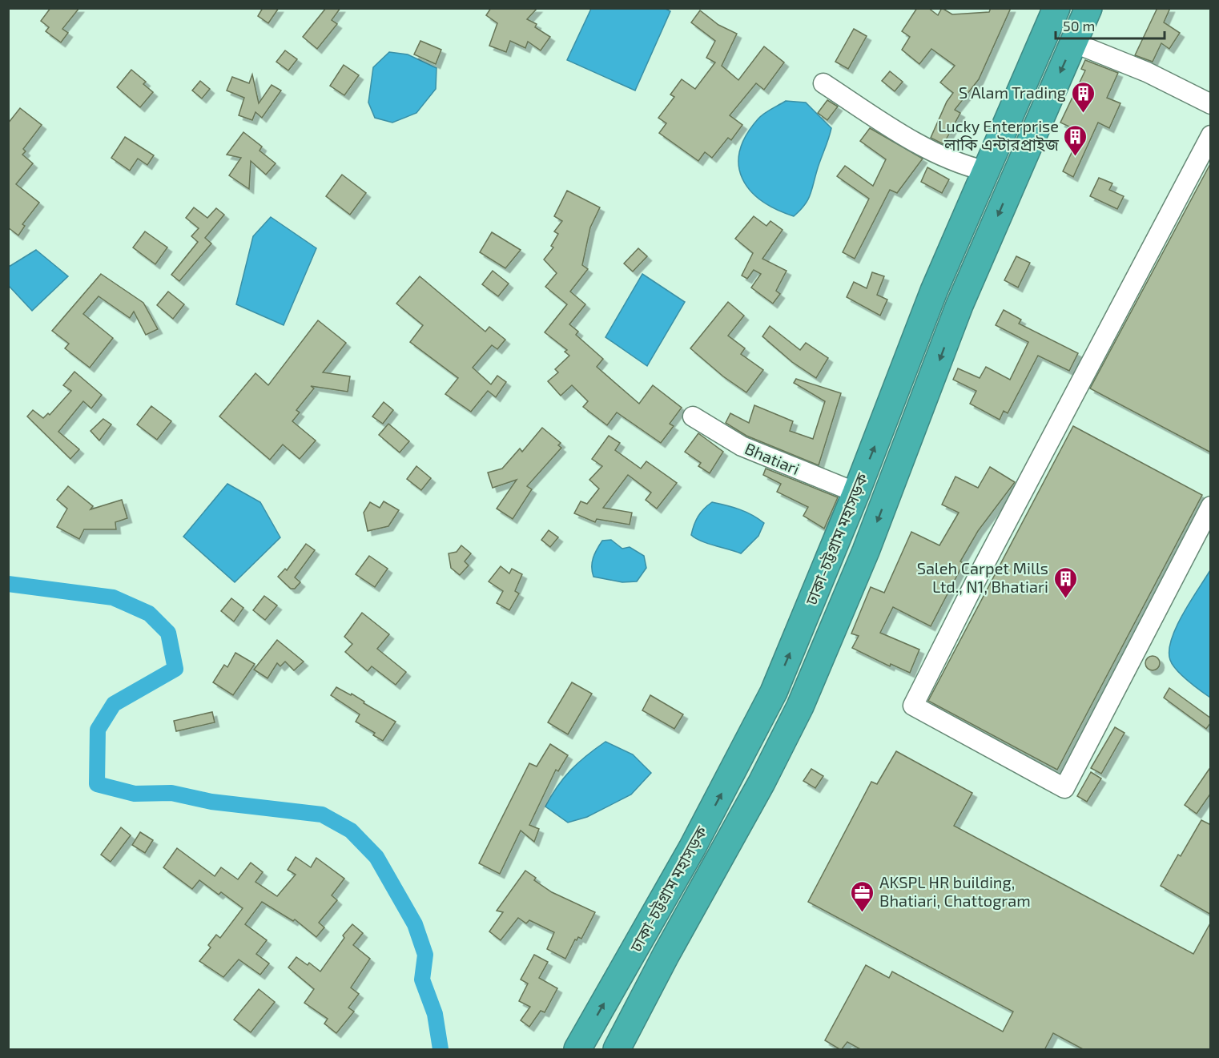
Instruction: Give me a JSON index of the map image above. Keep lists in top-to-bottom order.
{
  "streets": {
    "highway": ["ঢাকা-চট্টগ্রাম মহাসড়ক"],
    "street": ["Bhatiari"]
  },
  "crossings": [
    ["Bhatiari", "ঢাকা-চট্টগ্রাম মহাসড়ক"]
  ],
  "places": {
    "building": ["S Alam Trading", "Lucky Enterprise লাকি এন্টারপ্রাইজ", "Saleh Carpet Mills Ltd., N1, Bhatiari"],
    "office": ["AKSPL HR building, Bhatiari, Chattogram"]
  },
  "scale_bar": "50 m"
}
